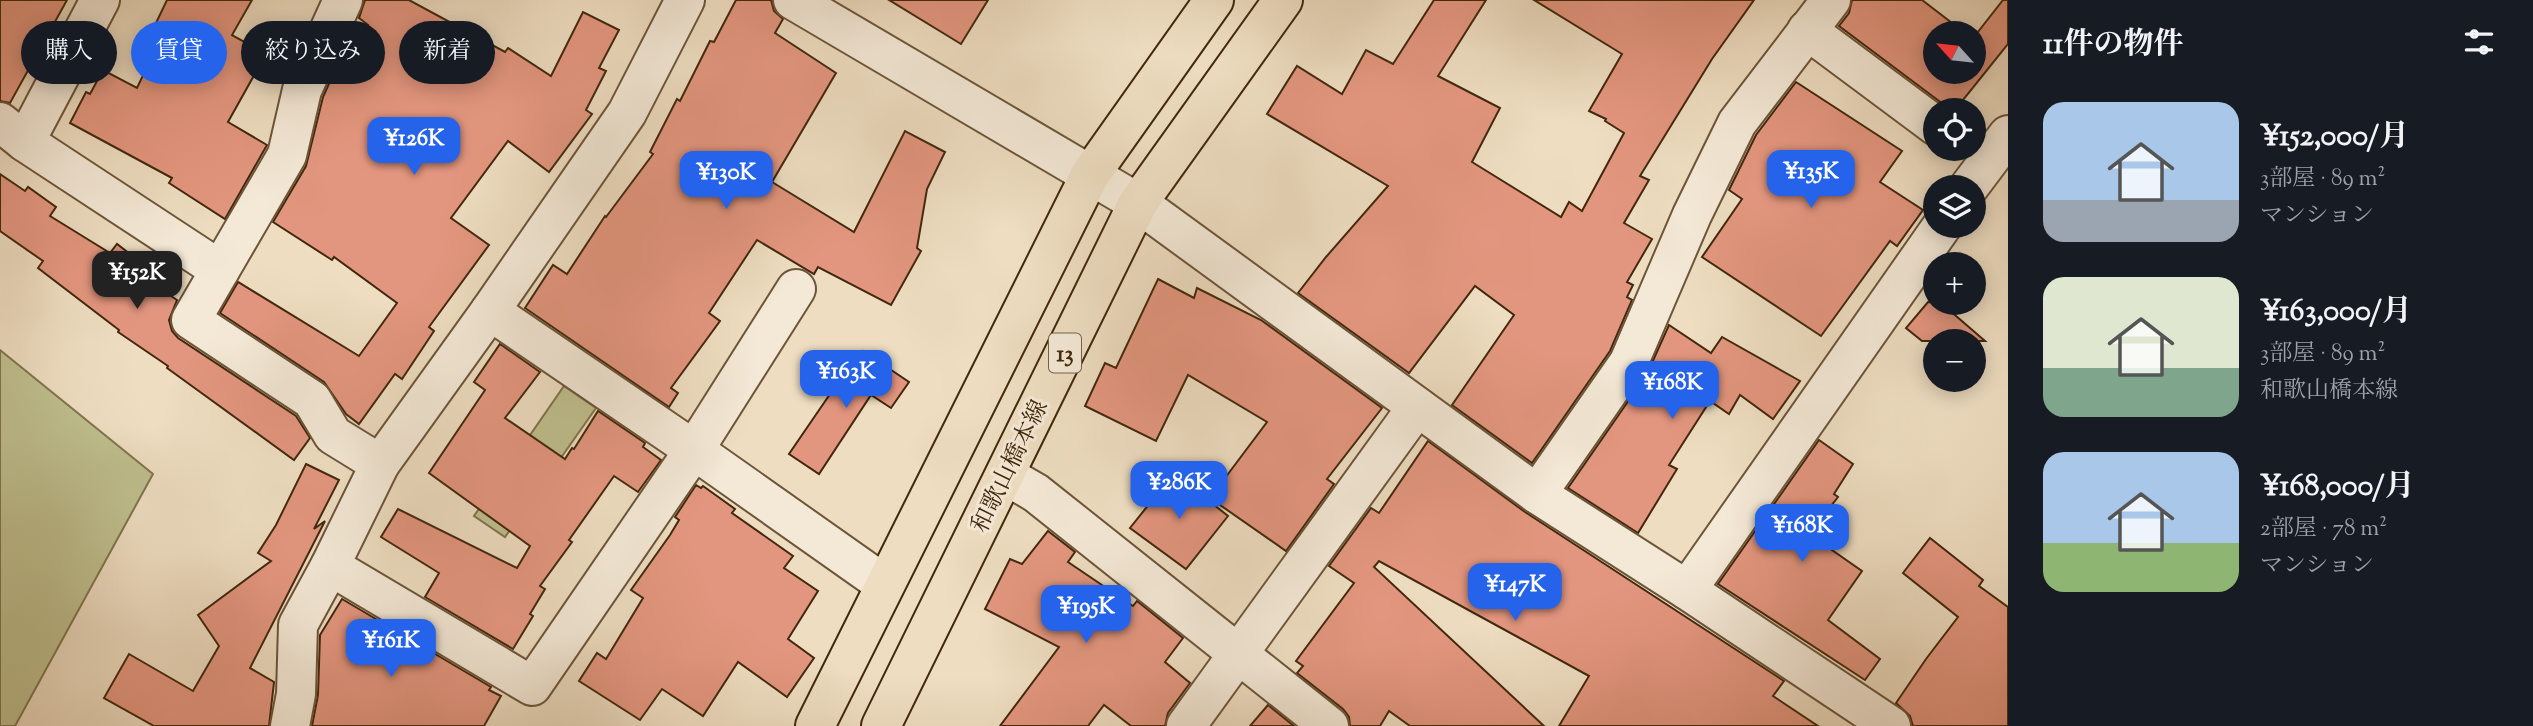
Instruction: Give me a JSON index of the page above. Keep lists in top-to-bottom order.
{
  "streets": {
    "main road": ["13", "和歌山橋本線"]
  },
  "north": "top left",
  "page": {
    "heading": "11件の物件",
    "map_buttons": ["+", "−"],
    "chip": [
      "購入",
      "賃貸",
      "絞り込み",
      "新着"
    ],
    "list": [
      {
        "name": "¥152,000/月",
        "note": "3部屋 · 89 m² · マンション"
      },
      {
        "name": "¥163,000/月",
        "note": "3部屋 · 89 m² · 和歌山橋本線"
      },
      {
        "name": "¥168,000/月",
        "note": "2部屋 · 78 m² · マンション"
      }
    ],
    "price": [
      "¥126K",
      "¥135K",
      "¥130K",
      "¥152K",
      "¥163K",
      "¥168K",
      "¥286K",
      "¥168K",
      "¥147K",
      "¥195K",
      "¥161K"
    ]
  }
}
